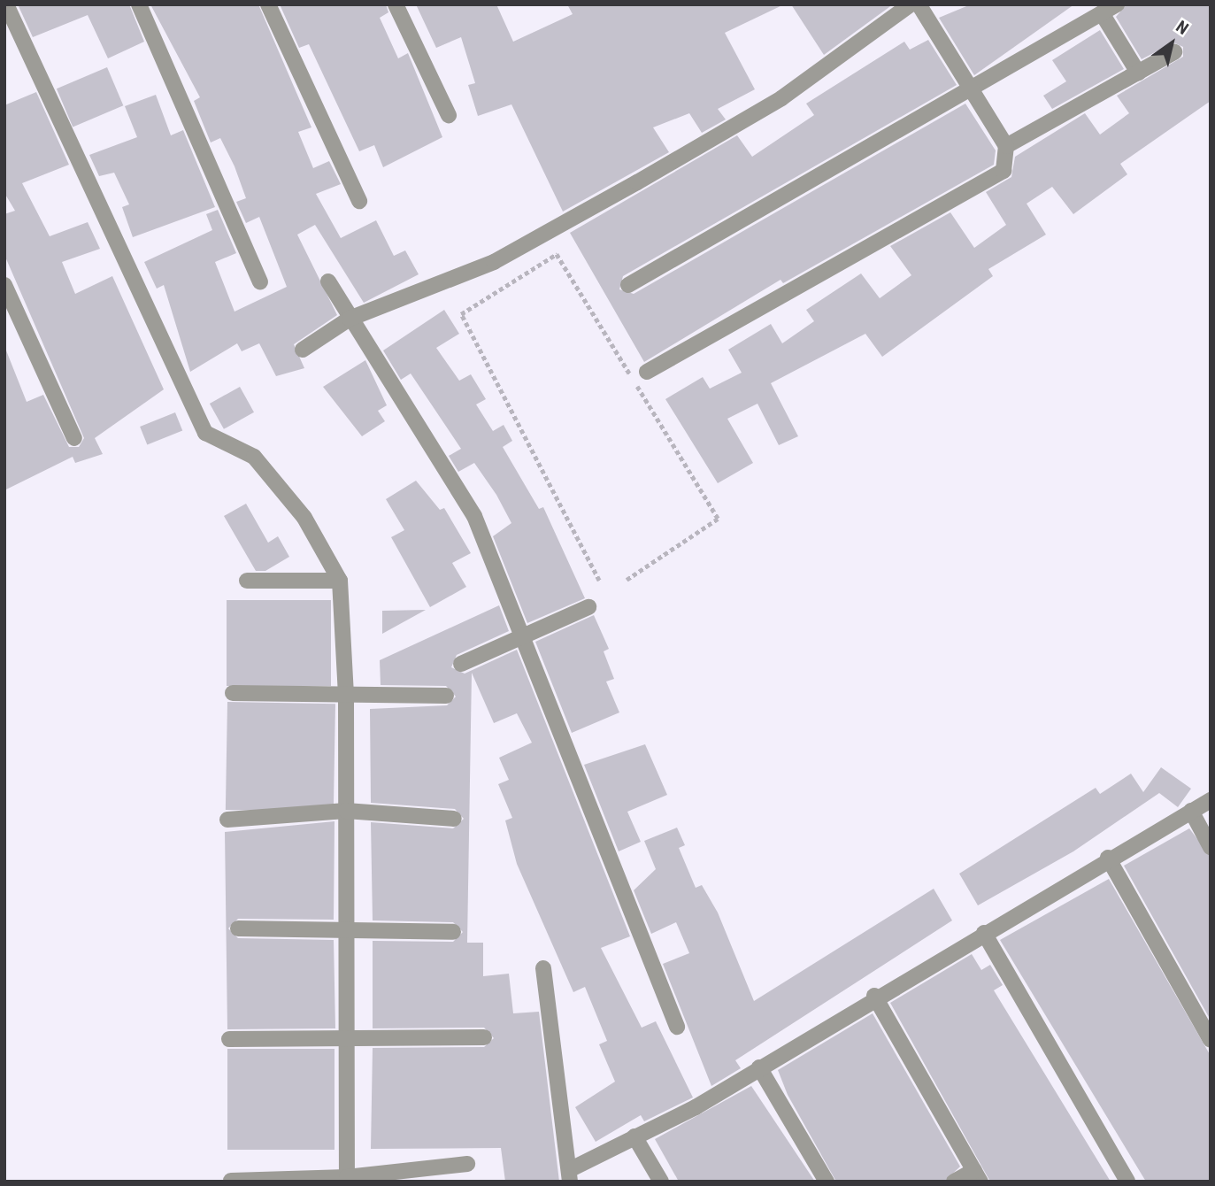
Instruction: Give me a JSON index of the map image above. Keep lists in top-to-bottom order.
{
  "north": "top right"
}
